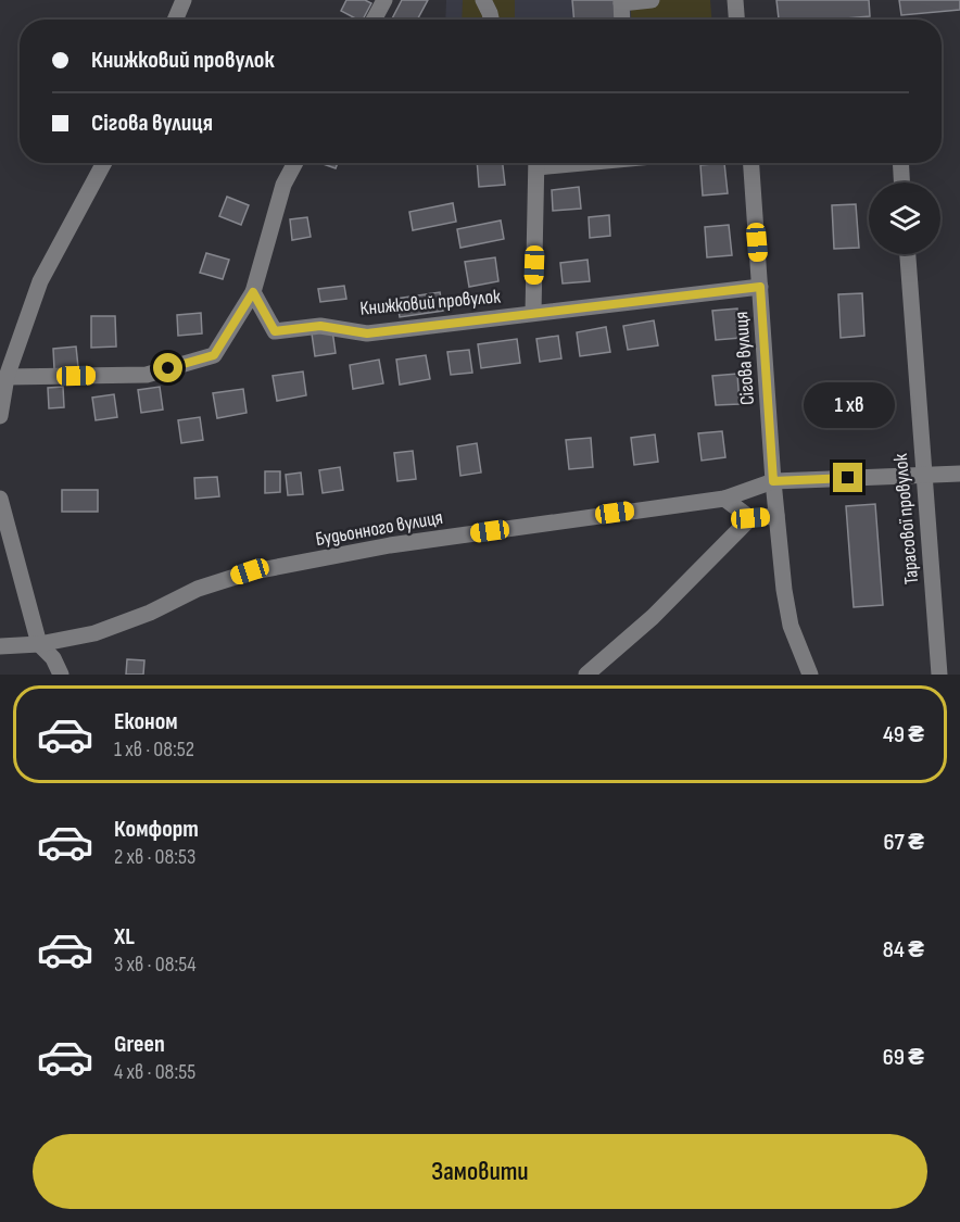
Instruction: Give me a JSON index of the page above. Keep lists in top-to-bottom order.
{
  "streets": {
    "street": [
      "Книжковий провулок",
      "Сігова вулиця",
      "Тарасової провулок",
      "Будьонного вулиця"
    ]
  },
  "crossings": [
    ["Книжковий провулок", "Сігова вулиця"],
    ["Сігова вулиця", "Будьонного вулиця"]
  ],
  "page": {
    "banner": ["Книжковий провулок", "Сігова вулиця"],
    "bubble": "1 хв",
    "list": [
      {
        "name": "Економ",
        "note": "1 хв · 08:52",
        "value": "49 ₴"
      },
      {
        "name": "Комфорт",
        "note": "2 хв · 08:53",
        "value": "67 ₴"
      },
      {
        "name": "XL",
        "note": "3 хв · 08:54",
        "value": "84 ₴"
      },
      {
        "name": "Green",
        "note": "4 хв · 08:55",
        "value": "69 ₴"
      }
    ],
    "buttons": "Замовити"
  }
}
